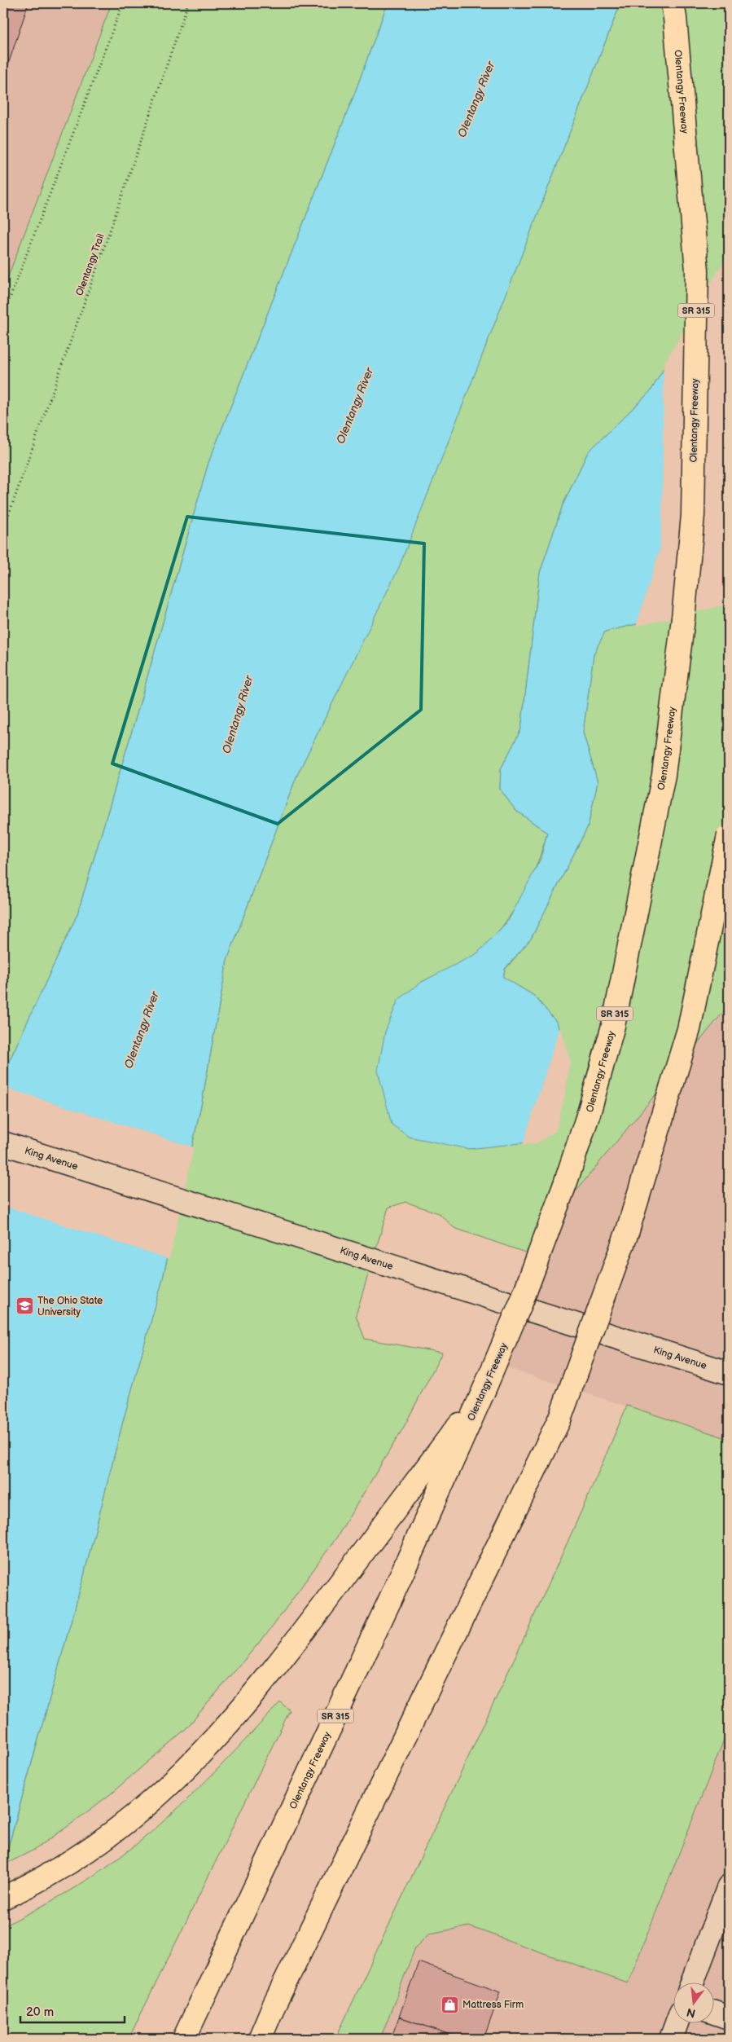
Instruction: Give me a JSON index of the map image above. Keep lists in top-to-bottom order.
{
  "streets": {
    "highway": ["Olentangy Freeway", "SR 315"],
    "street": ["King Avenue"],
    "path": ["Olentangy Trail"]
  },
  "water": ["Olentangy River"],
  "places": {
    "school or university": ["The Ohio State University"],
    "shop": ["Mattress Firm"]
  },
  "scale_bar": "20 m",
  "north": "bottom"
}
